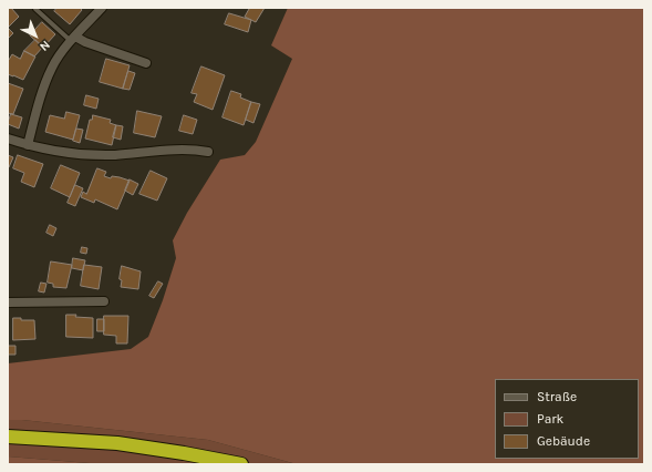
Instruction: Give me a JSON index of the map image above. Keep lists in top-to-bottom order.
{
  "legend": ["Straße", "Park", "Gebäude"],
  "north": "bottom right"
}
